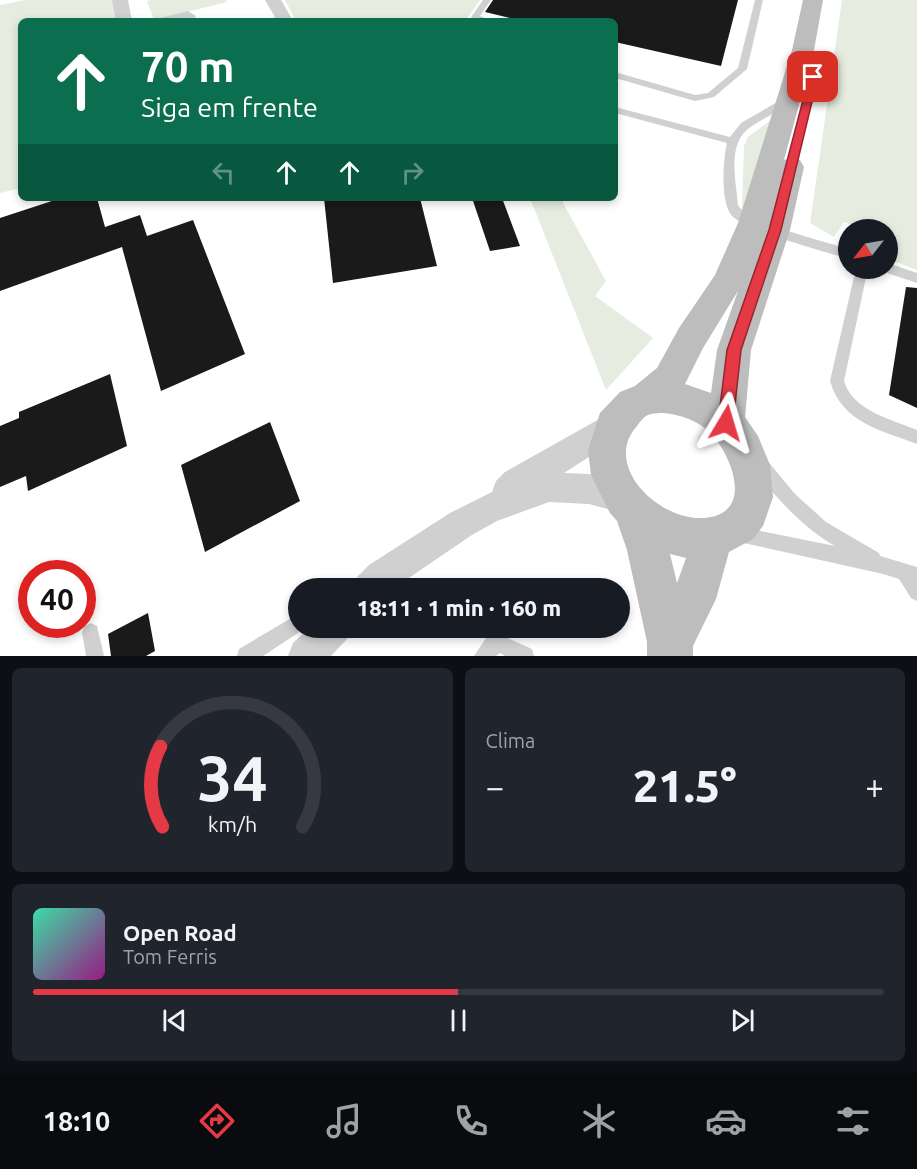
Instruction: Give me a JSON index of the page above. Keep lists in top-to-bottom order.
{
  "north": "bottom left",
  "page": {
    "turn": ["70 m", "Siga em frente"],
    "limit": "40",
    "trip": "18:11 · 1 min · 160 m",
    "tile": "Clima",
    "heat": ["−", "21.5°", "+"],
    "song": ["Open Road", "Tom Ferris"],
    "tabs": "18:10",
    "gauge": ["34", "km/h"]
  }
}
